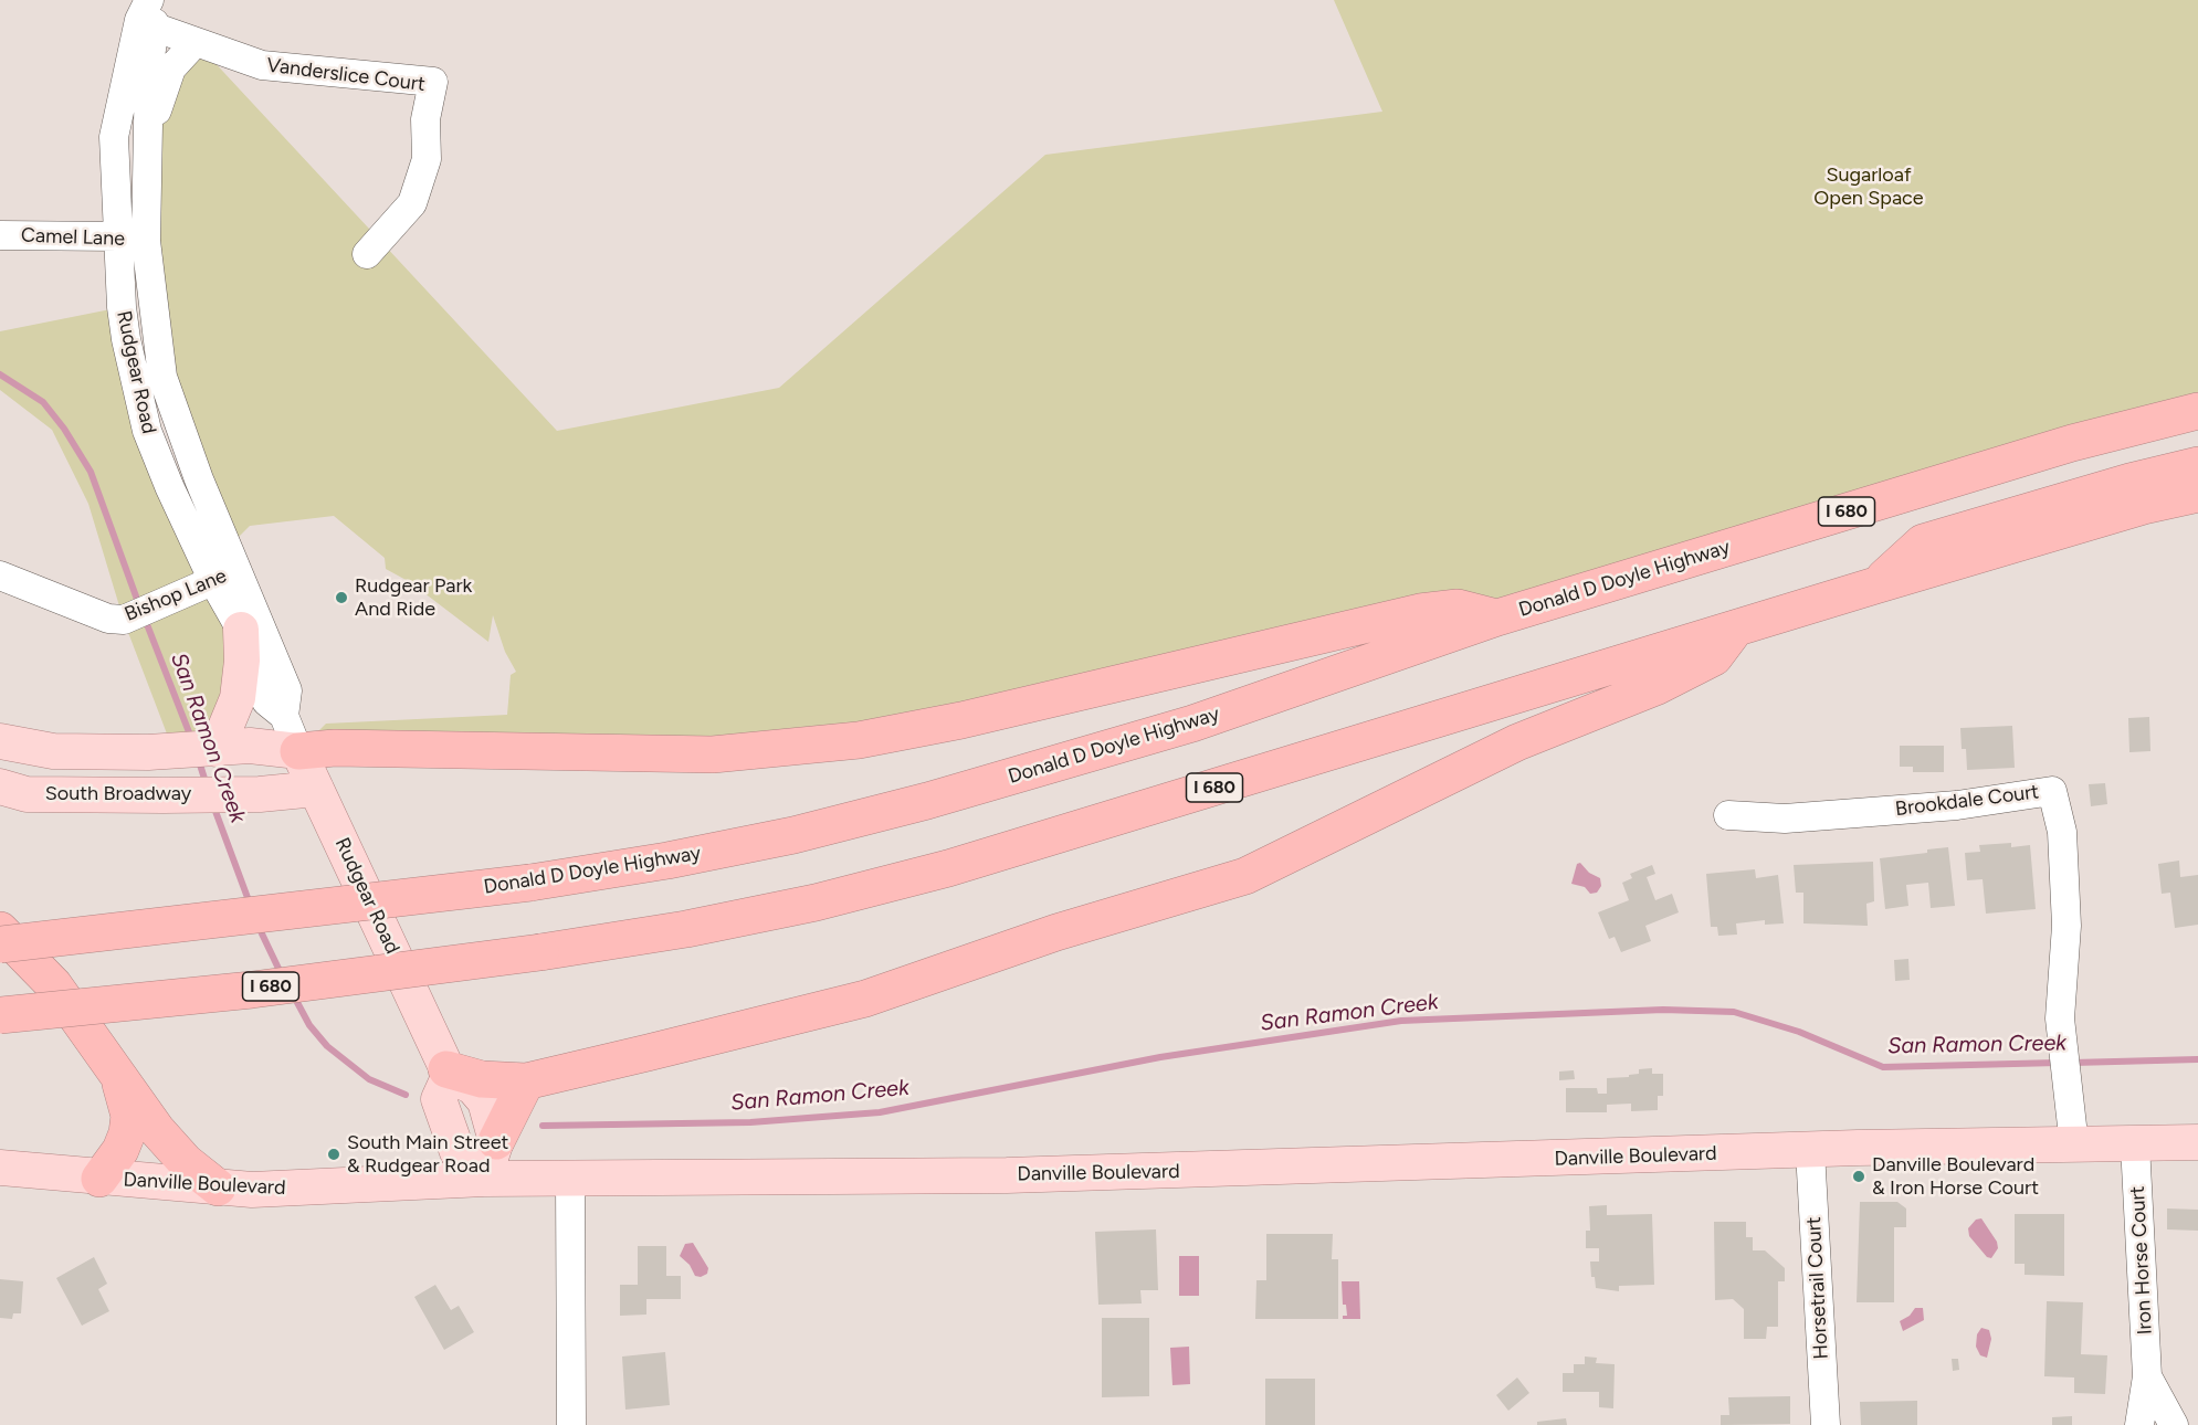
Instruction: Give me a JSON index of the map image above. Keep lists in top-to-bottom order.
{
  "streets": {
    "highway": ["I 680", "Donald D Doyle Highway"],
    "main road": ["Rudgear Road", "South Broadway", "Danville Boulevard"],
    "street": [
      "Vanderslice Court",
      "Camel Lane",
      "Bishop Lane",
      "Brookdale Court",
      "Iron Horse Court",
      "Horsetrail Court"
    ]
  },
  "crossings": [
    ["Vanderslice Court", "Rudgear Road"],
    ["Camel Lane", "Rudgear Road"],
    ["Rudgear Road", "Bishop Lane"],
    ["Rudgear Road", "South Broadway"],
    ["Brookdale Court", "Danville Boulevard"],
    ["Danville Boulevard", "Iron Horse Court"],
    ["Danville Boulevard", "Horsetrail Court"]
  ],
  "water": ["San Ramon Creek"],
  "parks": ["Sugarloaf Open Space"],
  "places": ["Rudgear Park And Ride", "South Main Street & Rudgear Road", "Danville Boulevard & Iron Horse Court"]
}
